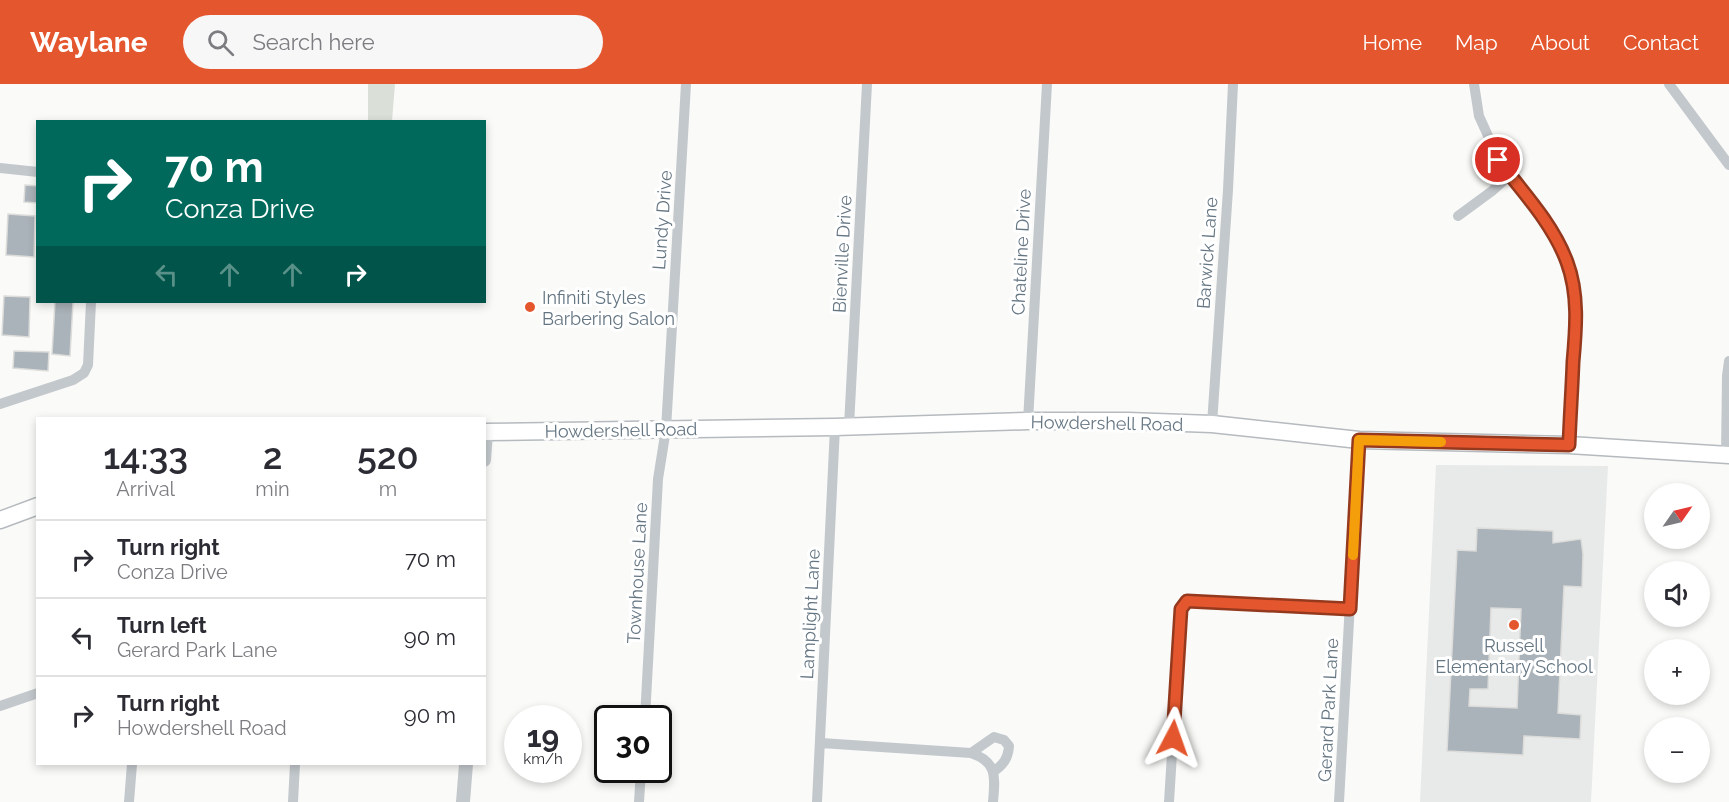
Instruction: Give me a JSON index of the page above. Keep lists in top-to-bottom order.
{
  "streets": {
    "main road": ["Howdershell Road"],
    "street": [
      "Lundy Drive",
      "Chateline Drive",
      "Barwick Lane",
      "Bienville Drive",
      "Townhouse Lane",
      "Lamplight Lane",
      "Gerard Park Lane"
    ]
  },
  "crossings": [
    ["Lundy Drive", "Howdershell Road"],
    ["Lundy Drive", "Townhouse Lane"],
    ["Chateline Drive", "Howdershell Road"],
    ["Barwick Lane", "Howdershell Road"],
    ["Bienville Drive", "Howdershell Road"],
    ["Bienville Drive", "Lamplight Lane"],
    ["Howdershell Road", "Townhouse Lane"],
    ["Howdershell Road", "Lamplight Lane"],
    ["Howdershell Road", "Gerard Park Lane"]
  ],
  "places": ["Infiniti Styles Barbering Salon", "Russell Elementary School"],
  "north": "top right",
  "page": {
    "header": "Waylane",
    "search": "Search here",
    "nav": [
      "Home",
      "Map",
      "About",
      "Contact"
    ],
    "turn": ["70 m", "Conza Drive"],
    "eta": [
      "14:33",
      "Arrival",
      "2",
      "min",
      "520",
      "m"
    ],
    "map_buttons": ["+", "−"],
    "list": [
      {
        "name": "Turn right",
        "note": "Conza Drive",
        "value": "70 m"
      },
      {
        "name": "Turn left",
        "note": "Gerard Park Lane",
        "value": "90 m"
      },
      {
        "name": "Turn right",
        "note": "Howdershell Road",
        "value": "90 m"
      }
    ],
    "speed": "19 km/h",
    "limit": "30"
  }
}
